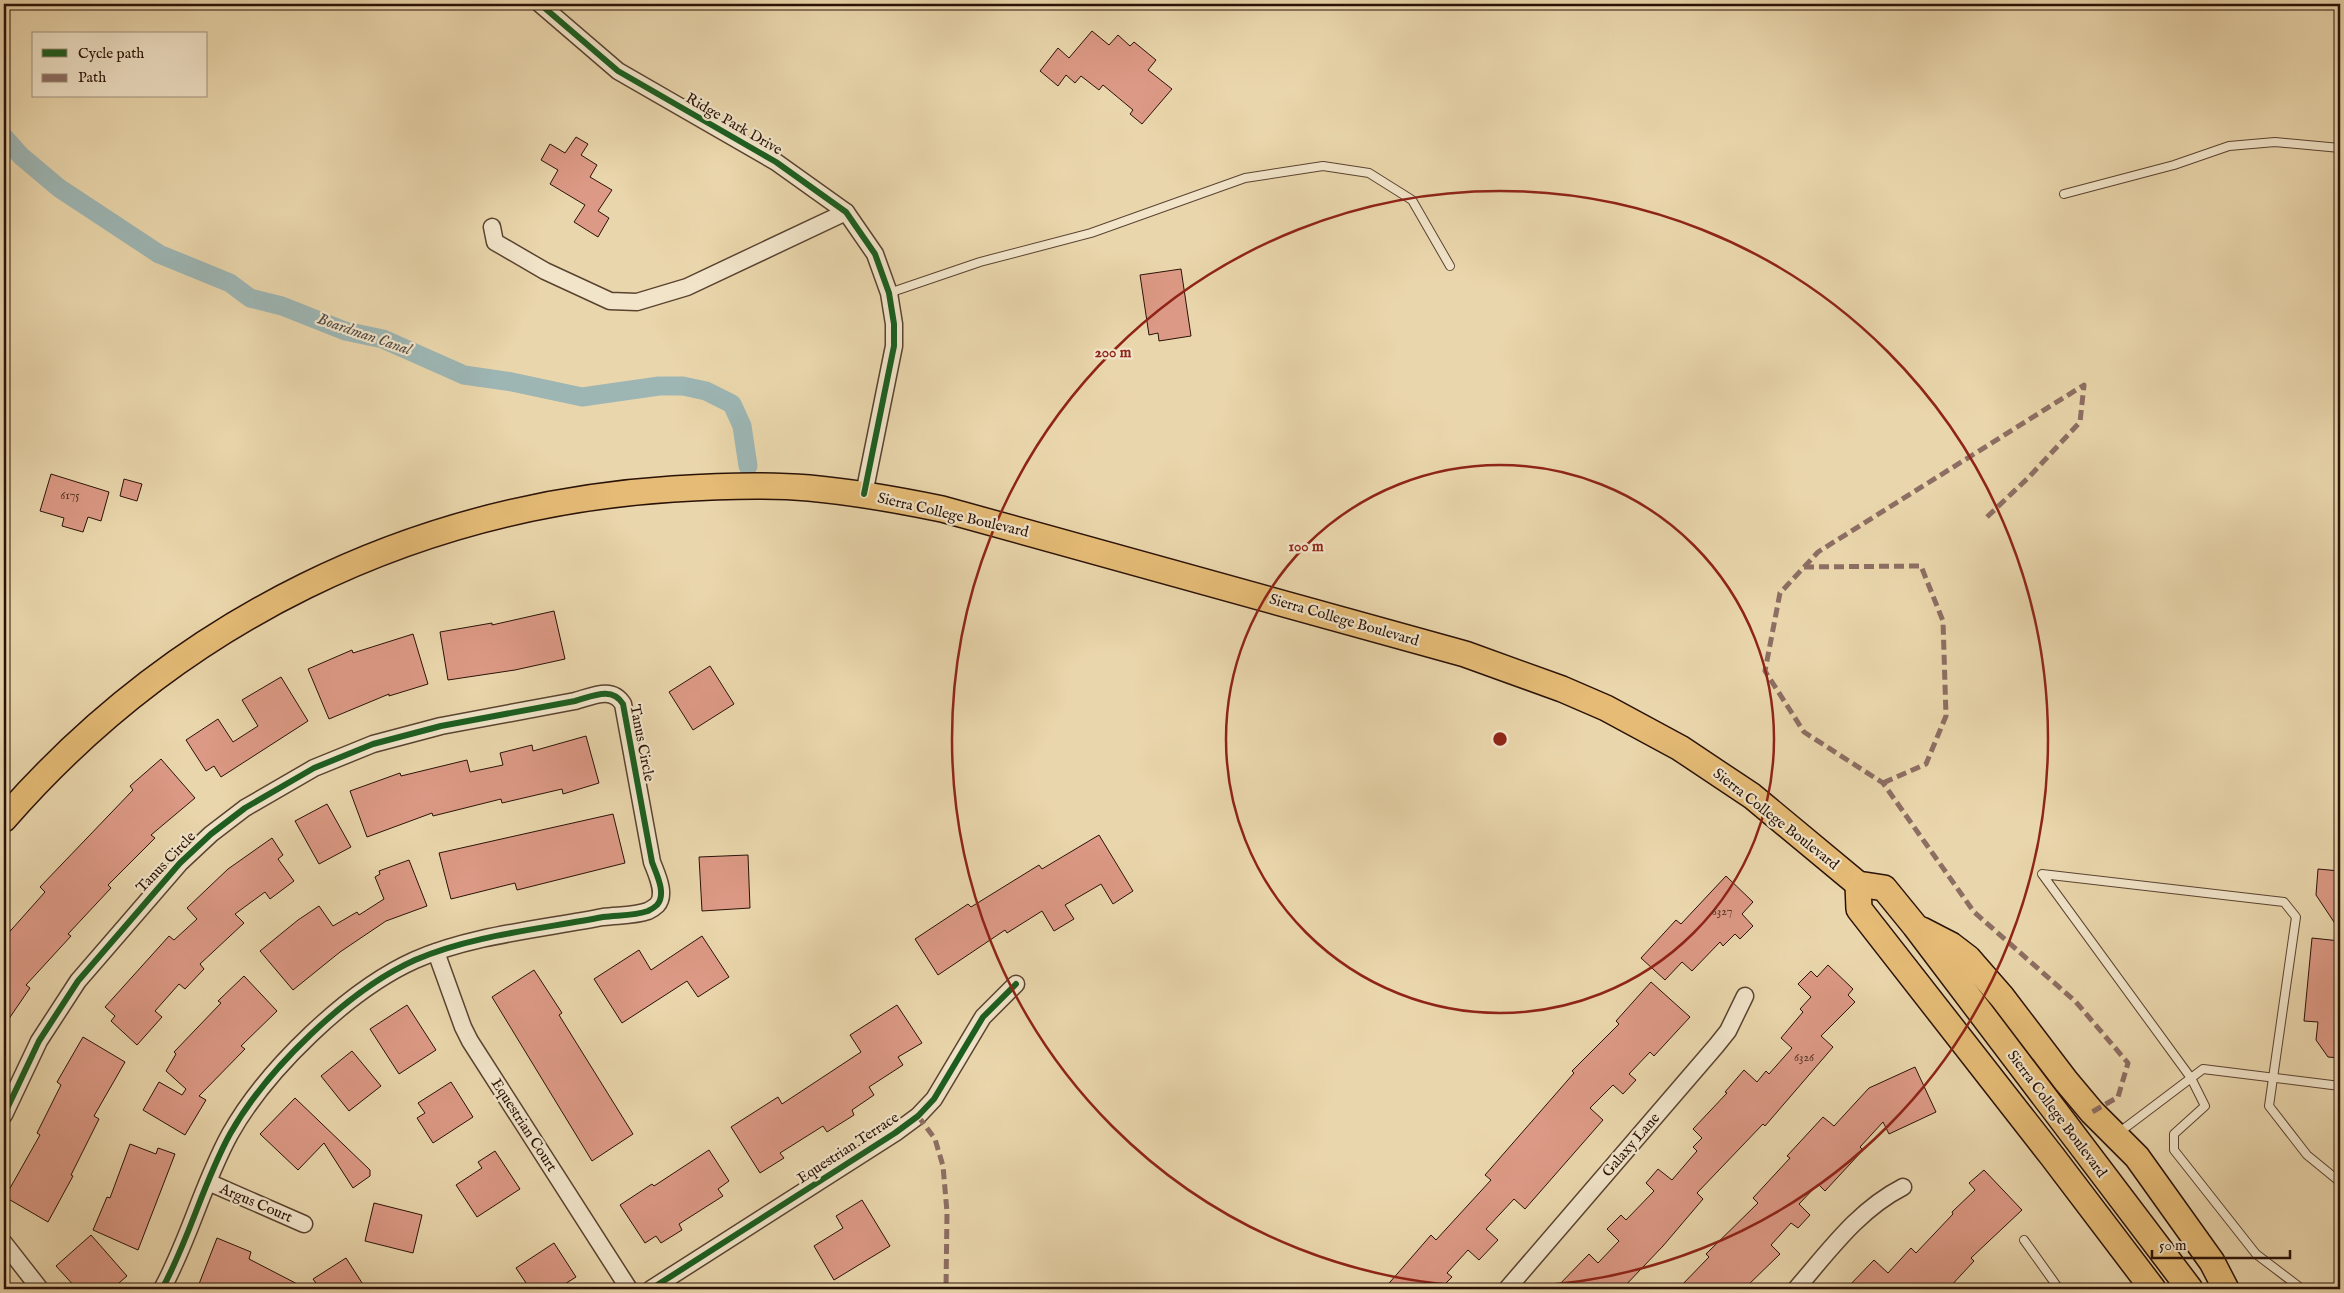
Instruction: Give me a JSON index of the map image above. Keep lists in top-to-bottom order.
{
  "streets": {
    "main road": ["Sierra College Boulevard"],
    "street": [
      "Ridge Park Drive",
      "Tanus Circle",
      "Equestrian Court",
      "Galaxy Lane",
      "Equestrian Terrace",
      "Argus Court"
    ]
  },
  "crossings": [
    ["Ridge Park Drive", "Sierra College Boulevard"],
    ["Tanus Circle", "Equestrian Court"],
    ["Tanus Circle", "Argus Court"]
  ],
  "water": ["Boardman Canal"],
  "house_numbers": ["6175", "6327", "6326"],
  "legend": ["Cycle path", "Path"],
  "scale_bar": "50 m",
  "rings": ["200 m", "100 m"]
}
